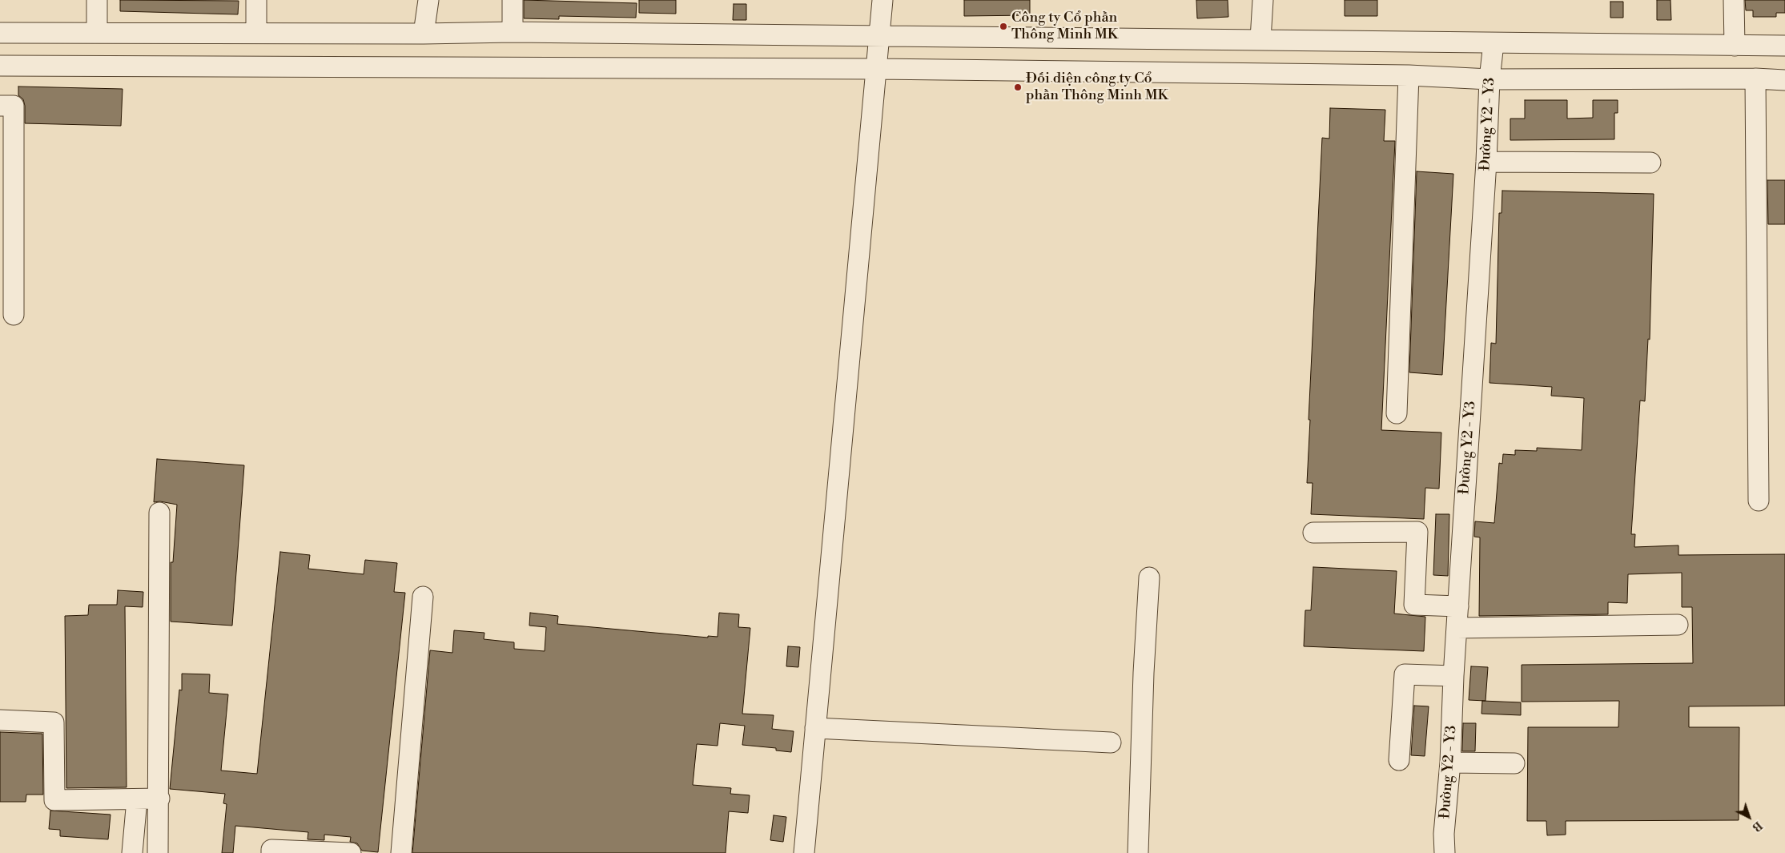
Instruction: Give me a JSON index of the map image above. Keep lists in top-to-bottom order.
{
  "streets": {
    "street": ["Đường Y2 - Y3"]
  },
  "places": ["Công ty Cổ phần Thông Minh MK", "Đối diện công ty Cổ phần Thông Minh MK"],
  "north": "bottom right"
}
